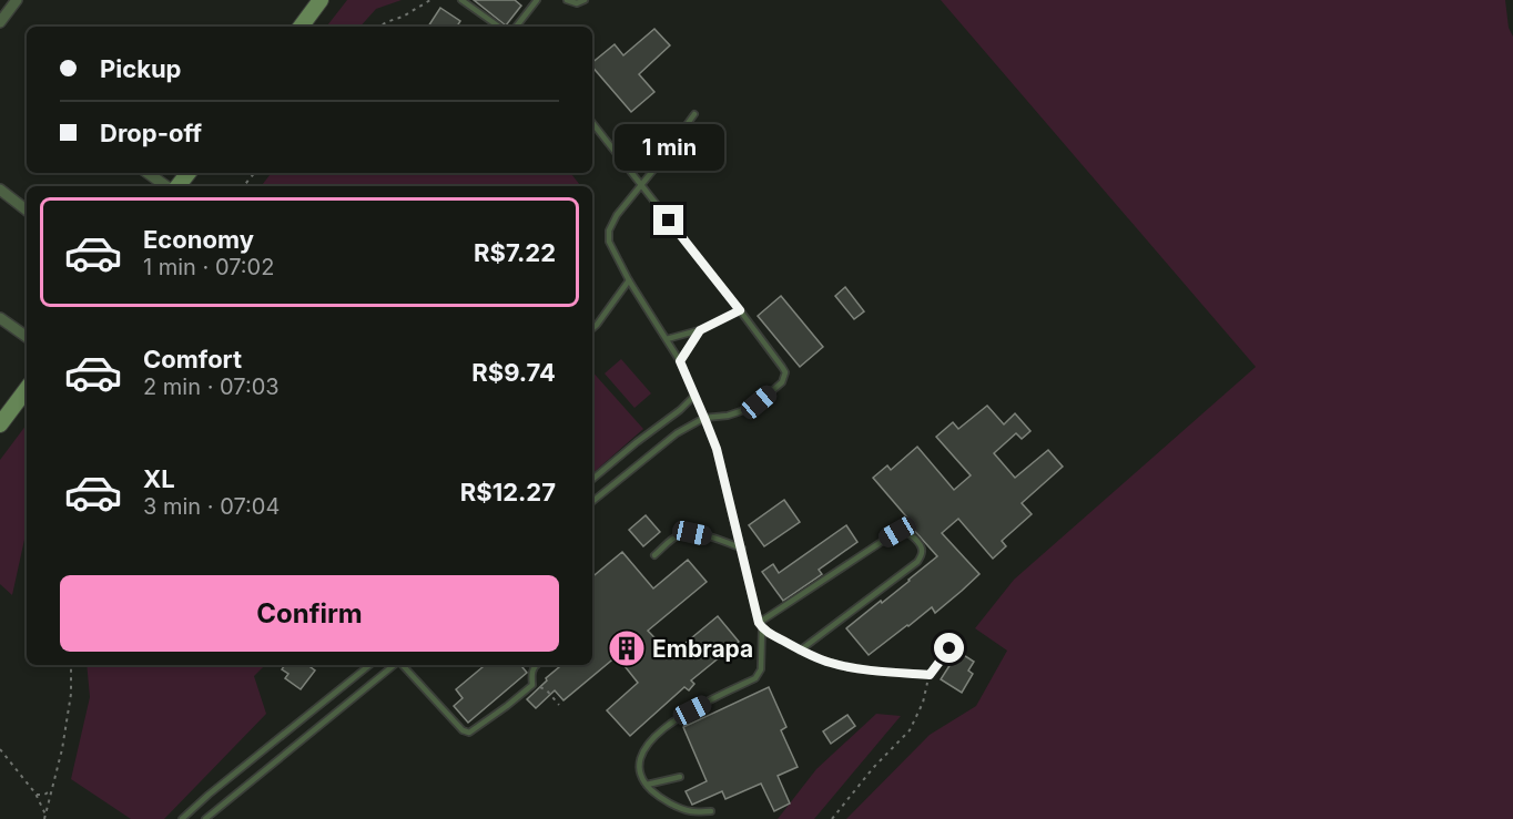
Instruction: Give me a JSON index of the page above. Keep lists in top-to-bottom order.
{
  "places": {
    "building": ["Embrapa"]
  },
  "page": {
    "banner": ["Pickup", "Drop-off"],
    "bubble": "1 min",
    "list": [
      {
        "name": "Economy",
        "note": "1 min · 07:02",
        "value": "R$7.22"
      },
      {
        "name": "Comfort",
        "note": "2 min · 07:03",
        "value": "R$9.74"
      },
      {
        "name": "XL",
        "note": "3 min · 07:04",
        "value": "R$12.27"
      }
    ],
    "buttons": "Confirm"
  }
}
